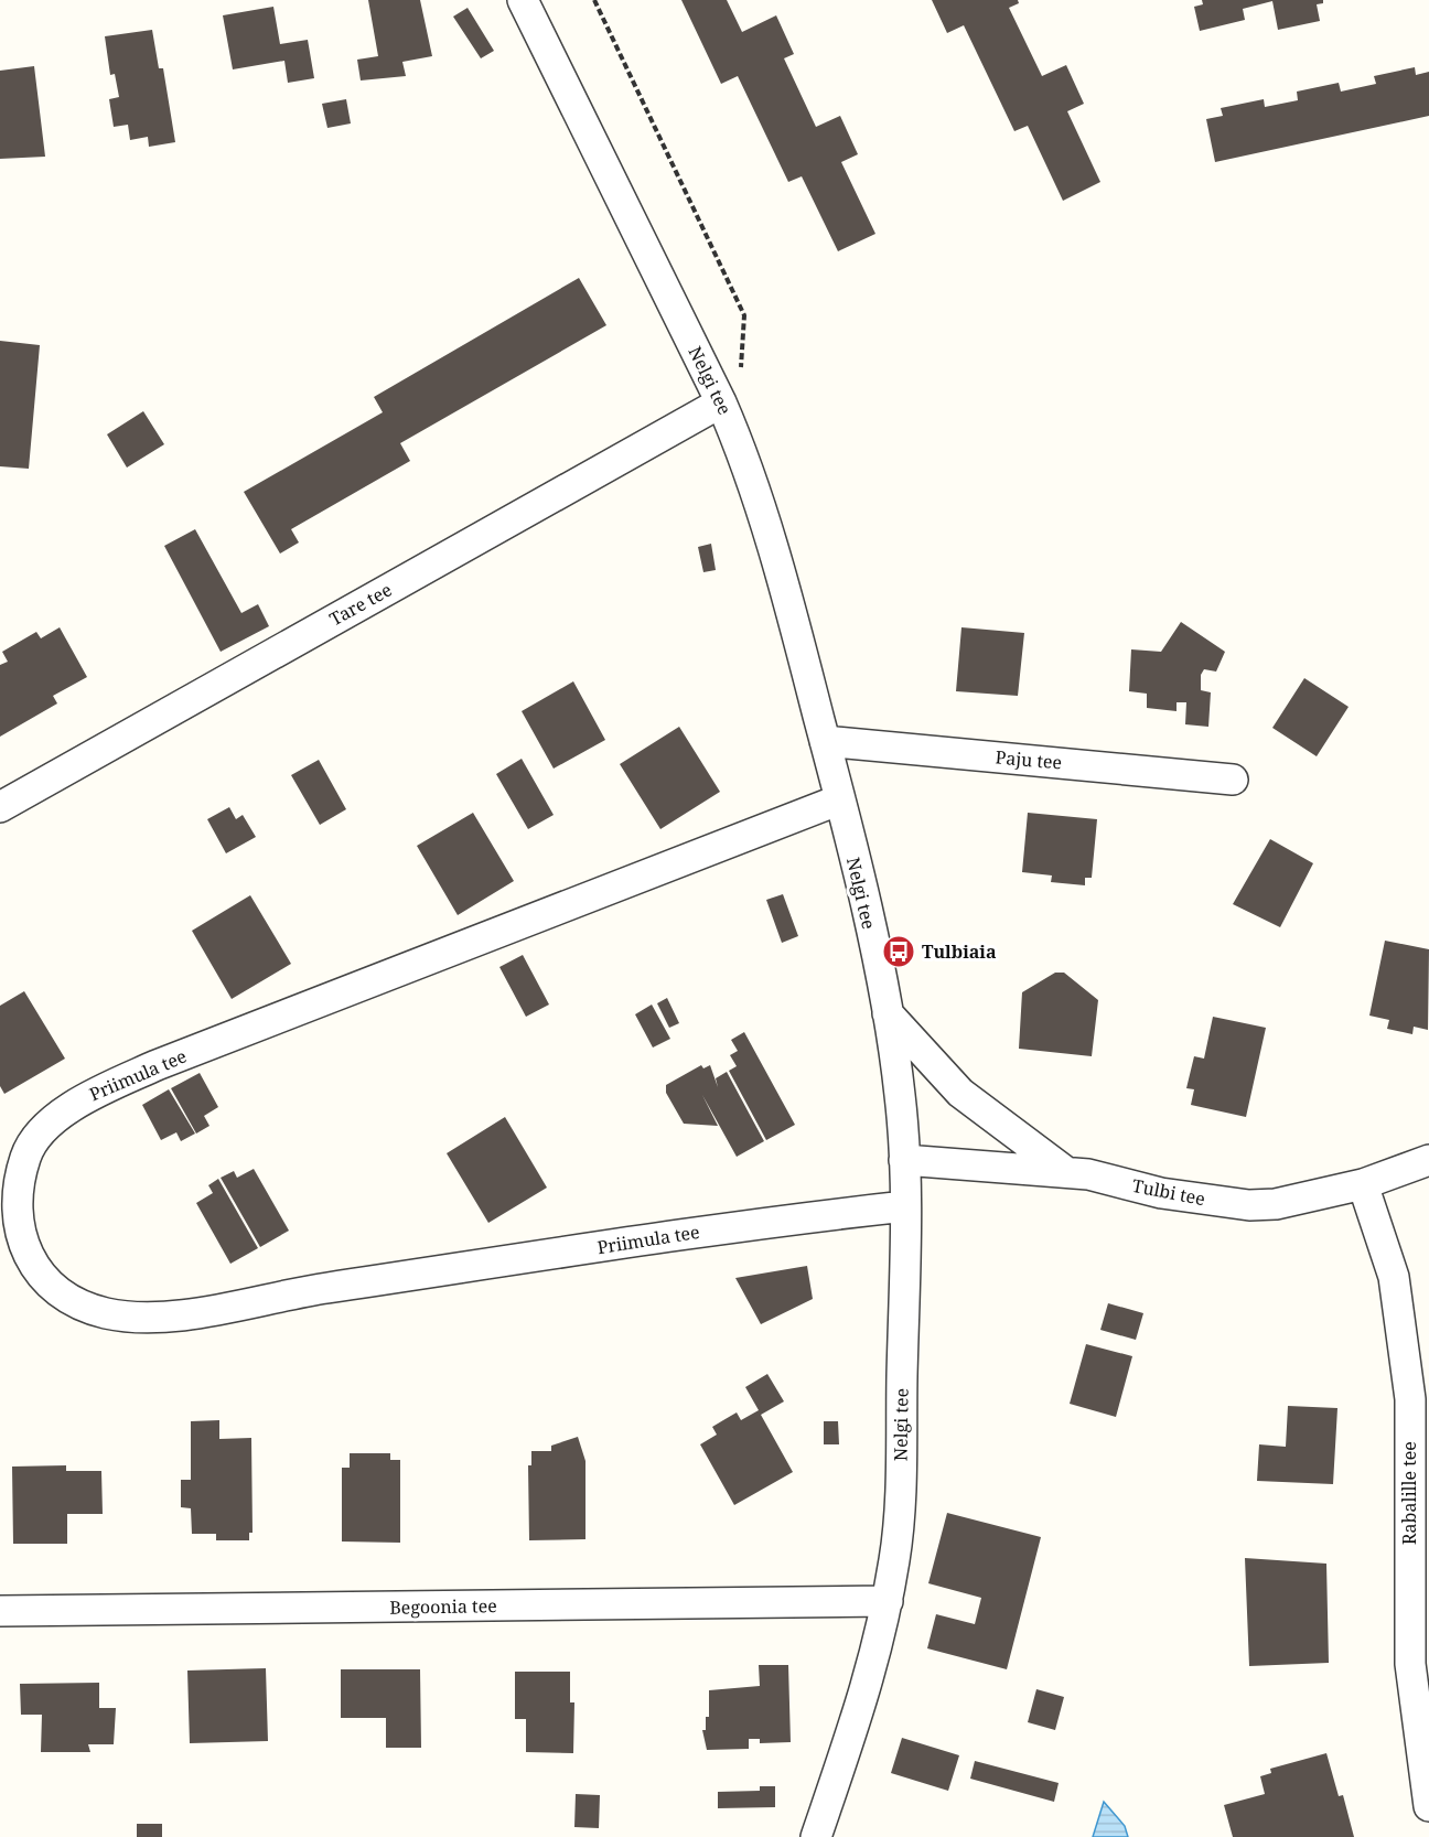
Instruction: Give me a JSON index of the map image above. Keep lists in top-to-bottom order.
{
  "streets": {
    "street": [
      "Nelgi tee",
      "Tare tee",
      "Paju tee",
      "Priimula tee",
      "Tulbi tee",
      "Rabalille tee",
      "Begoonia tee"
    ]
  },
  "crossings": [
    ["Nelgi tee", "Tare tee"],
    ["Nelgi tee", "Paju tee"],
    ["Nelgi tee", "Priimula tee"],
    ["Nelgi tee", "Tulbi tee"],
    ["Nelgi tee", "Begoonia tee"],
    ["Tulbi tee", "Rabalille tee"]
  ],
  "places": {
    "bus stop": ["Tulbiaia"]
  }
}
